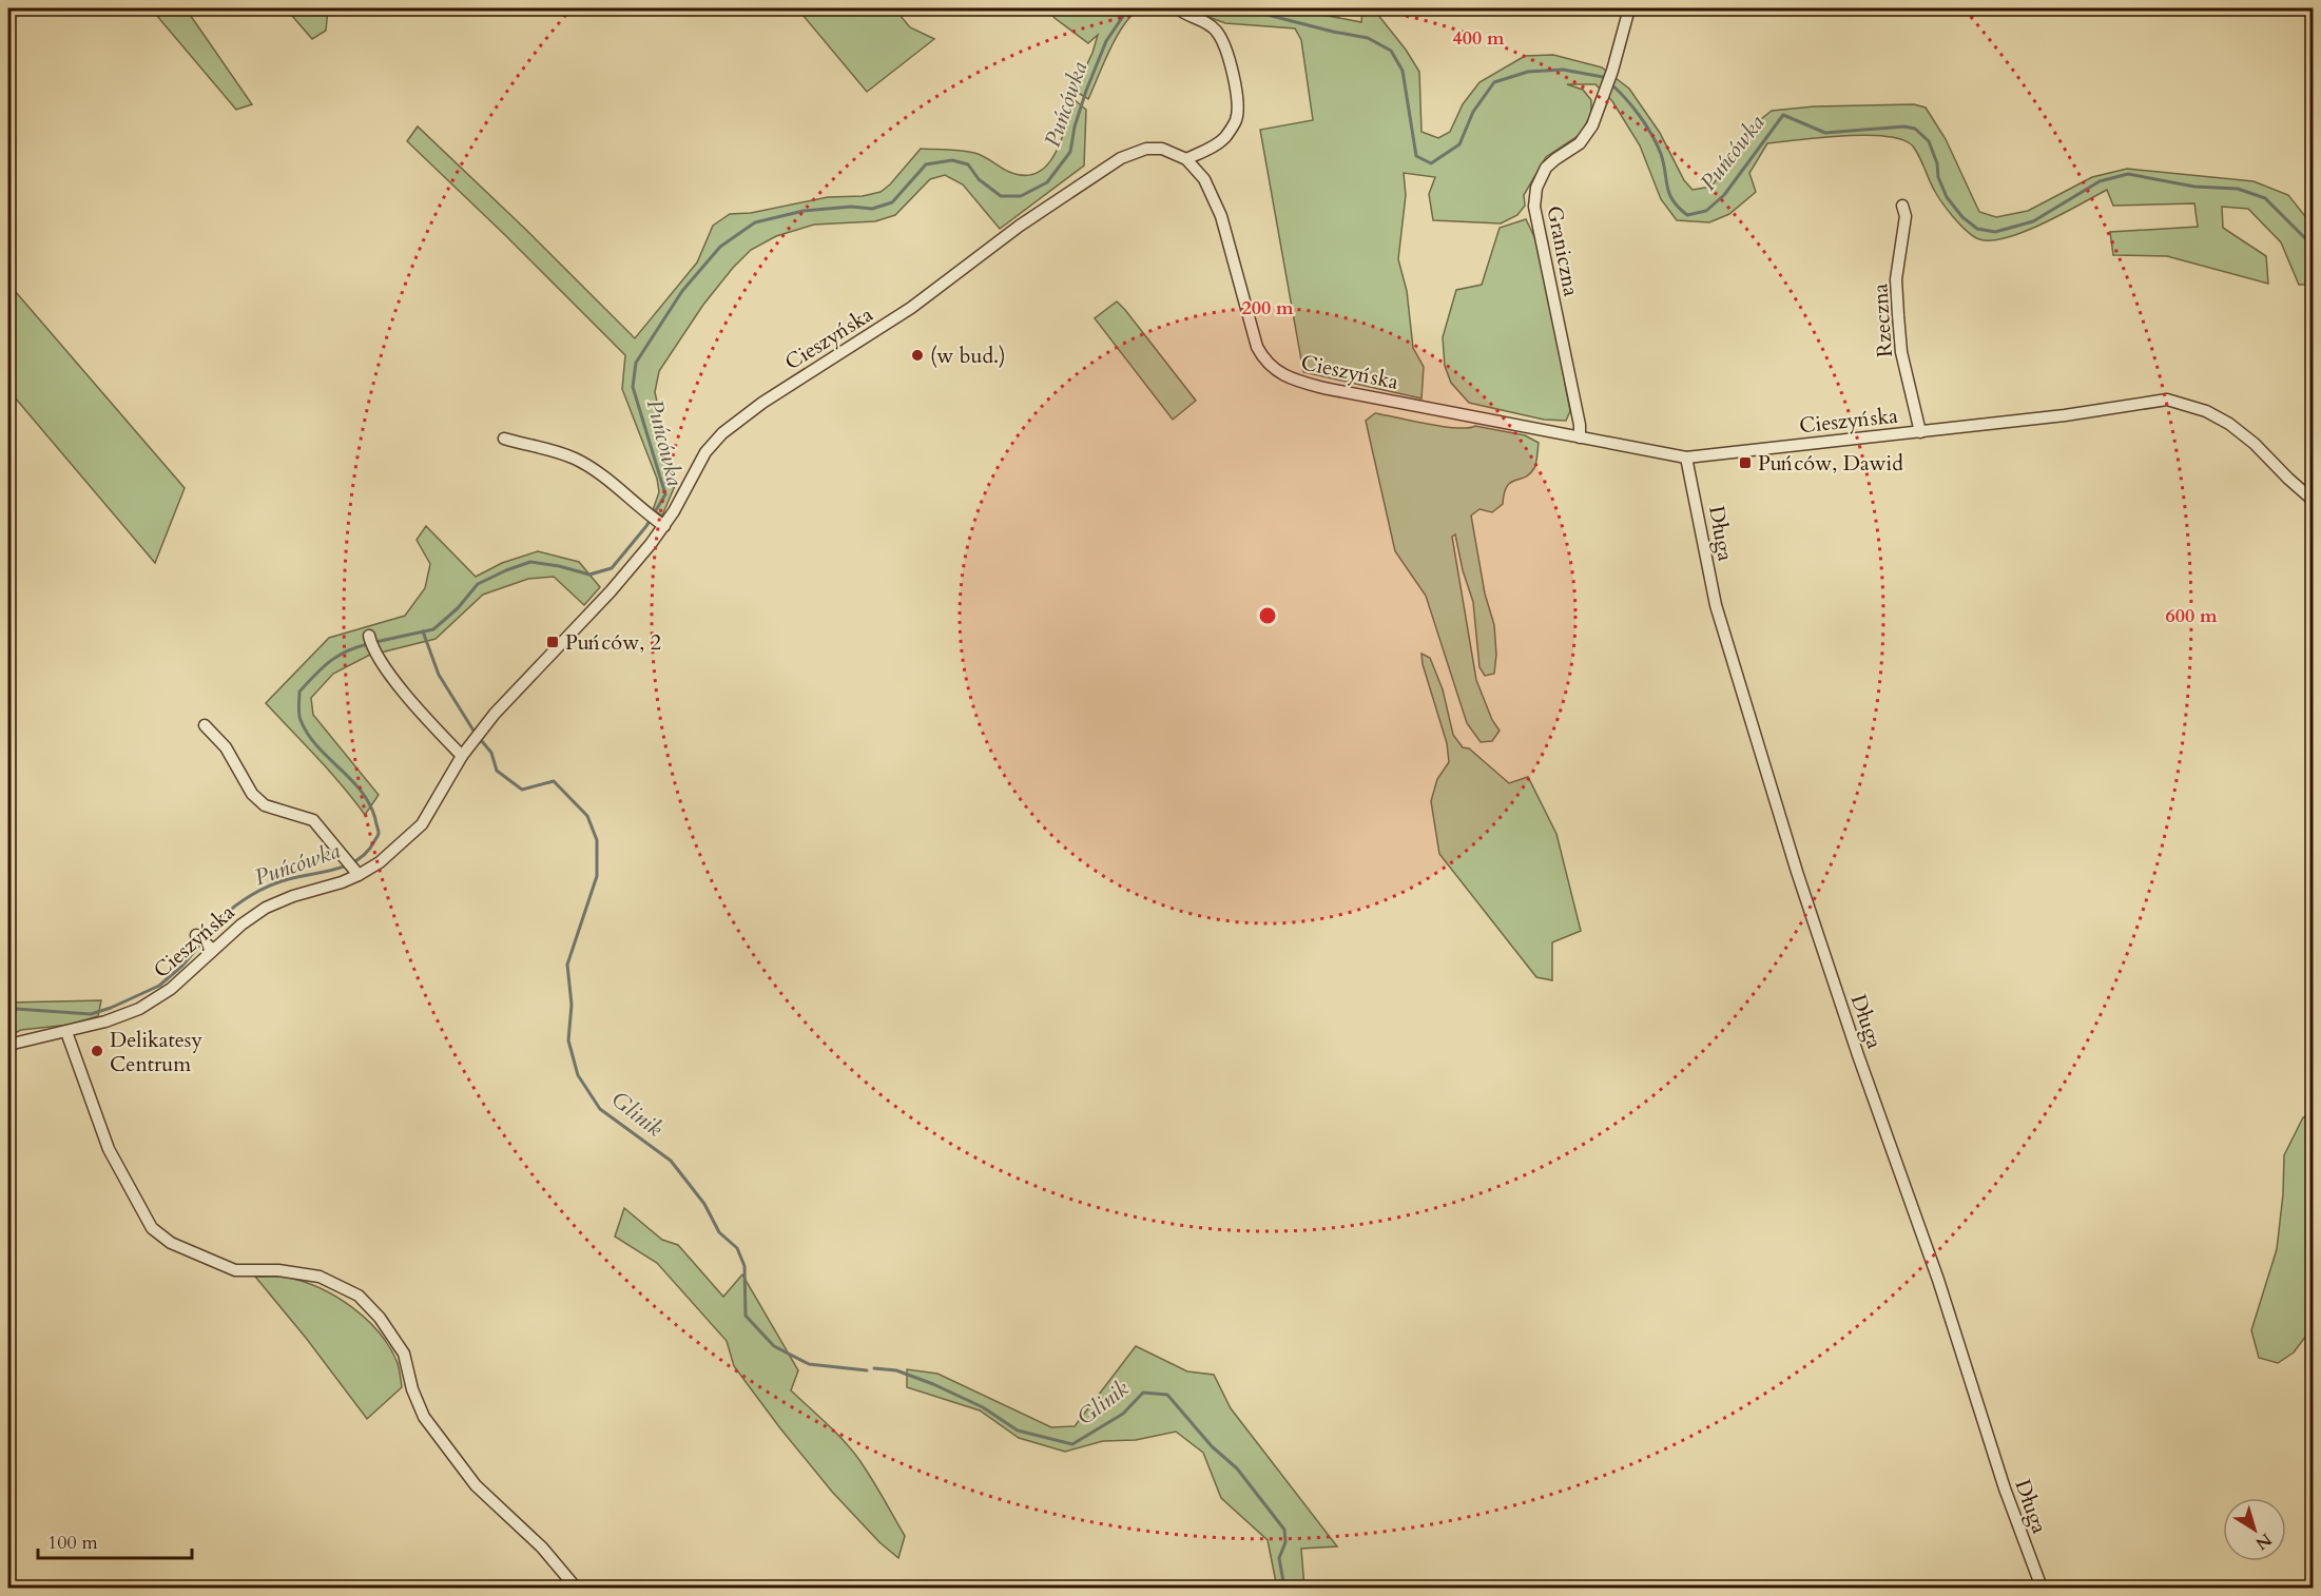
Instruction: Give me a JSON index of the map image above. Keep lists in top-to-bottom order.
{
  "streets": {
    "street": [
      "Graniczna",
      "Rzeczna",
      "Cieszyńska",
      "Długa"
    ]
  },
  "crossings": [
    ["Graniczna", "Cieszyńska"],
    ["Rzeczna", "Cieszyńska"],
    ["Cieszyńska", "Długa"]
  ],
  "water": ["Puńcówka", "Glinik"],
  "places": {
    "other": ["(w bud.)", "Delikatesy Centrum"],
    "transit": ["Puńców, Dawid", "Puńców, 2"]
  },
  "scale_bar": "100 m",
  "north": "bottom right",
  "rings": ["400 m", "200 m", "600 m"]
}
